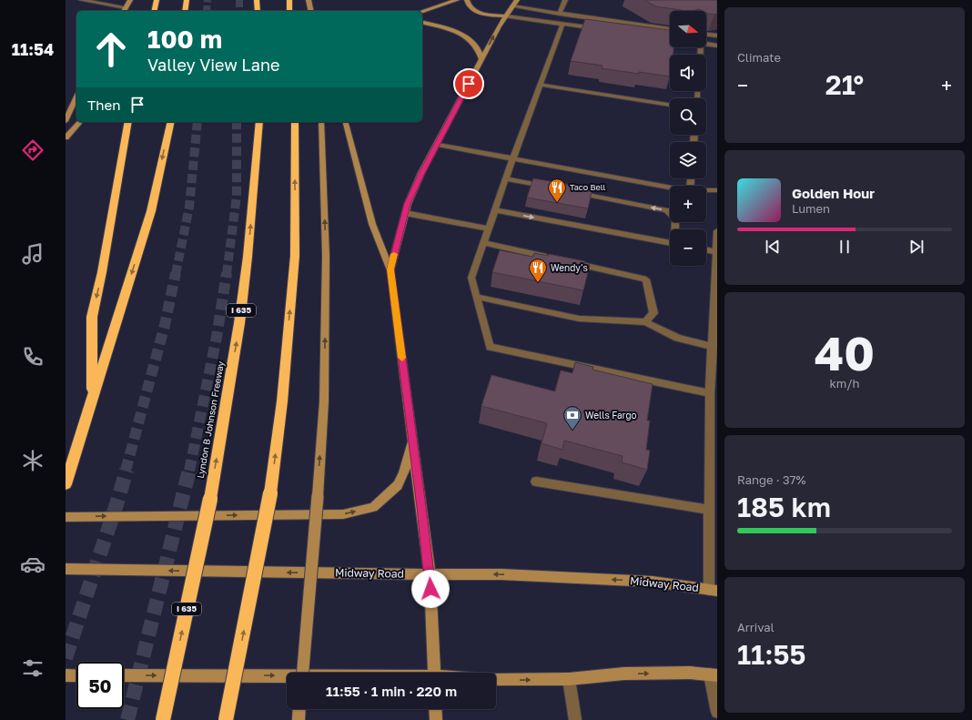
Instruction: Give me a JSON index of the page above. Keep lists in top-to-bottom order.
{
  "streets": {
    "highway": ["I 635", "Lyndon B Johnson Freeway"],
    "main road": ["Midway Road"]
  },
  "one_way": ["Midway Road"],
  "places": {
    "restaurant": ["Taco Bell", "Wendy's"],
    "bank": ["Wells Fargo"]
  },
  "north": "right",
  "page": {
    "tabs": "11:54",
    "tile": [
      "Climate",
      ["40", "km/h"],
      ["Range · 37%", "185 km"],
      ["Arrival", "11:55"]
    ],
    "map_buttons": ["+", "−"],
    "turn": ["100 m", "Valley View Lane"],
    "heat": ["−", "21°", "+"],
    "then": "Then",
    "song": ["Golden Hour", "Lumen"],
    "limit": "50",
    "trip": "11:55 · 1 min · 220 m"
  }
}
